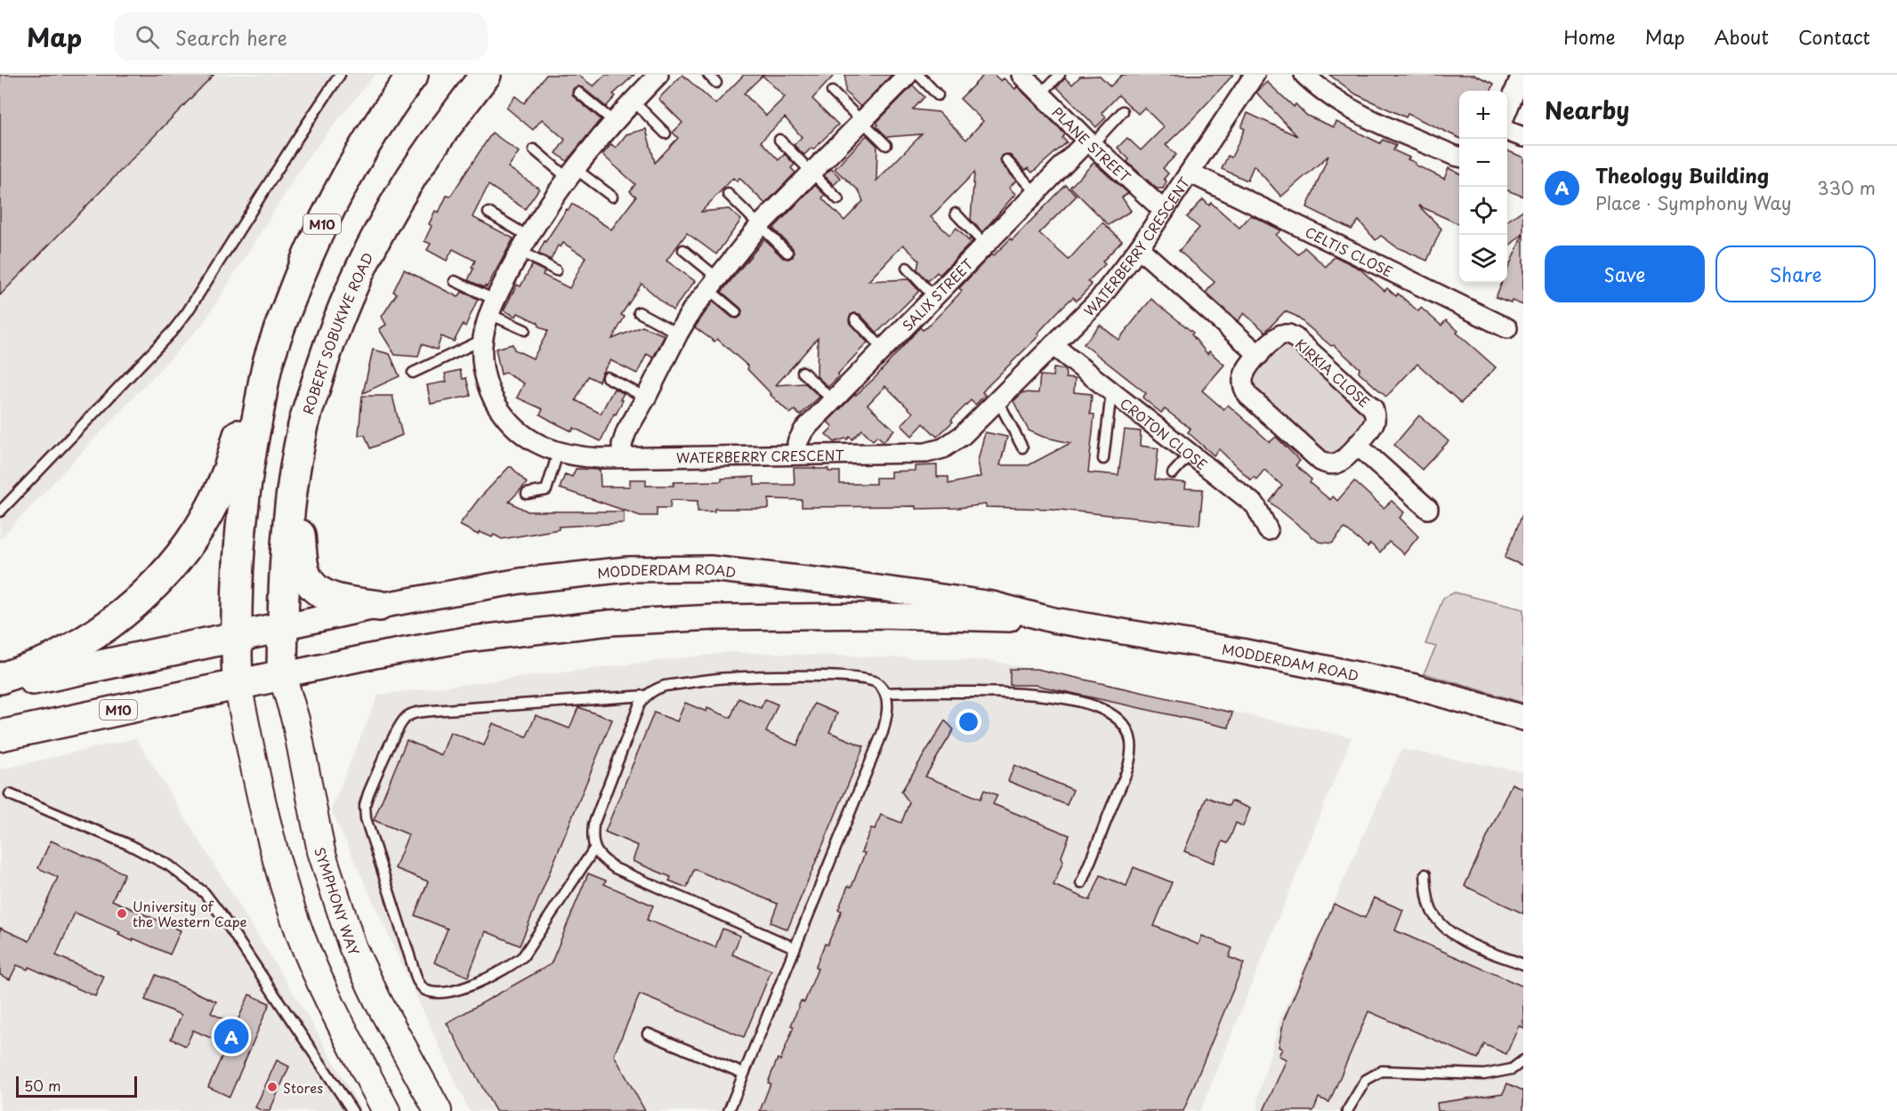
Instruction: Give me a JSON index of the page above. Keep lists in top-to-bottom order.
{
  "streets": {
    "main road": ["M10", "ROBERT SOBUKWE ROAD", "SYMPHONY WAY"],
    "street": [
      "PLANE STREET",
      "WATERBERRY CRESCENT",
      "CELTIS CLOSE",
      "SALIX STREET",
      "KIRKIA CLOSE",
      "CROTON CLOSE",
      "MODDERDAM ROAD"
    ]
  },
  "crossings": [
    ["PLANE STREET", "WATERBERRY CRESCENT"],
    ["PLANE STREET", "SALIX STREET"],
    ["M10", "ROBERT SOBUKWE ROAD"],
    ["M10", "MODDERDAM ROAD"],
    ["M10", "SYMPHONY WAY"],
    ["WATERBERRY CRESCENT", "CELTIS CLOSE"],
    ["WATERBERRY CRESCENT", "SALIX STREET"],
    ["WATERBERRY CRESCENT", "CROTON CLOSE"],
    ["ROBERT SOBUKWE ROAD", "MODDERDAM ROAD"],
    ["ROBERT SOBUKWE ROAD", "SYMPHONY WAY"],
    ["MODDERDAM ROAD", "SYMPHONY WAY"]
  ],
  "places": ["University of the Western Cape", "Stores"],
  "scale_bar": "50 m",
  "page": {
    "header": "Map",
    "search": "Search here",
    "nav": [
      "Home",
      "Map",
      "About",
      "Contact"
    ],
    "heading": "Nearby",
    "map_buttons": ["+", "−"],
    "list": [
      {
        "mark": "A",
        "name": "Theology Building",
        "note": "Place · Symphony Way",
        "value": "330 m"
      }
    ],
    "buttons": ["Save", "Share"],
    "pins": "A",
    "scale": "50 m"
  }
}
